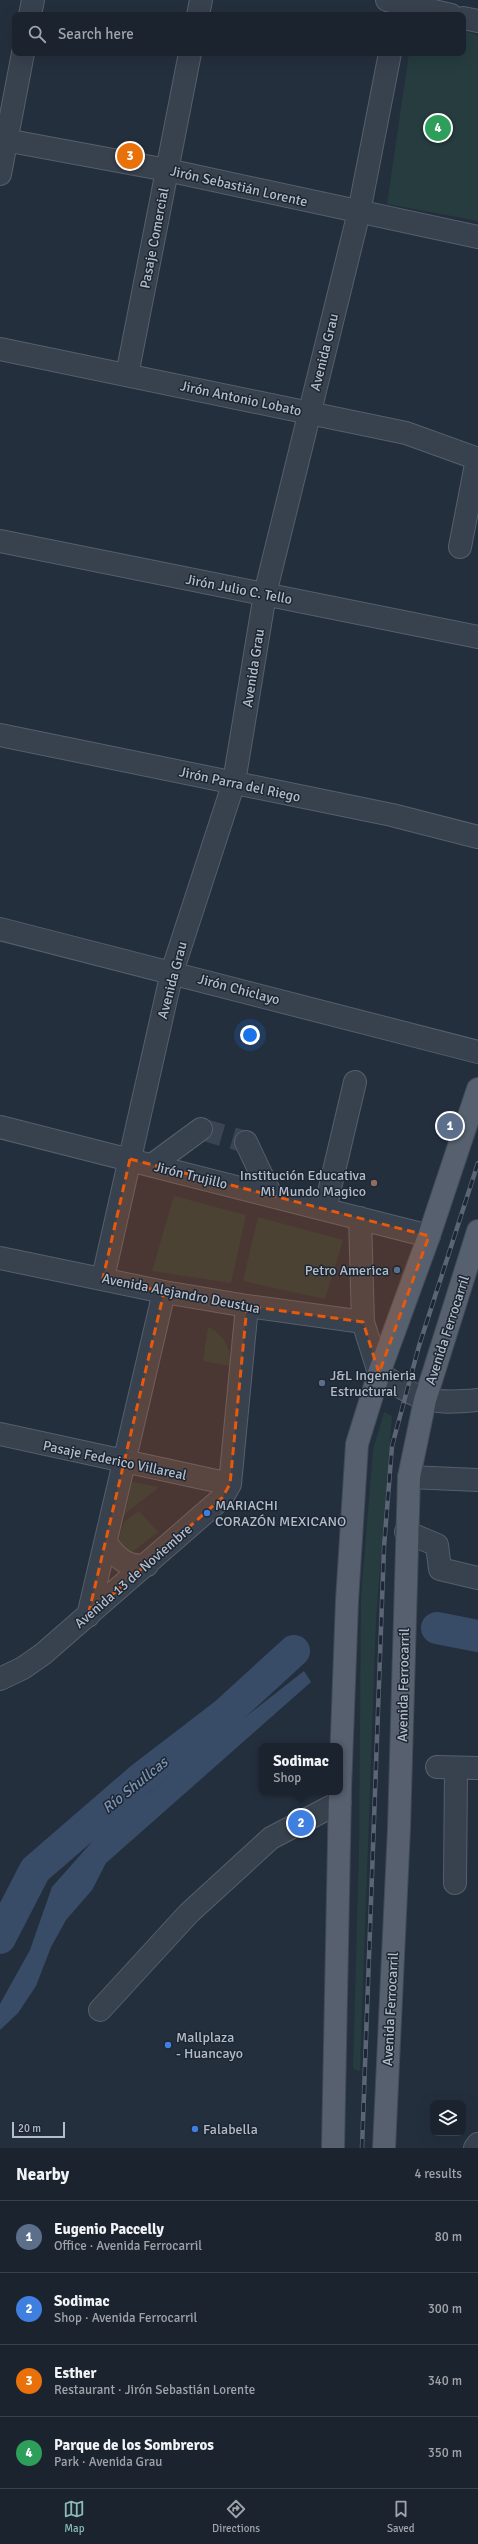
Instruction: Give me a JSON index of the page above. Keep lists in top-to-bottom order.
{
  "streets": {
    "main road": ["Avenida Ferrocarril"],
    "street": [
      "Jirón Sebastián Lorente",
      "Pasaje Comercial",
      "Avenida Grau",
      "Jirón Antonio Lobato",
      "Jirón Julio C. Tello",
      "Jirón Parra del Riego",
      "Jirón Chiclayo",
      "Jirón Trujillo",
      "Avenida Alejandro Deustua",
      "Pasaje Federico Villareal",
      "Avenida 13 de Noviembre"
    ]
  },
  "crossings": [
    ["Jirón Sebastián Lorente", "Pasaje Comercial"],
    ["Jirón Sebastián Lorente", "Avenida Grau"],
    ["Pasaje Comercial", "Jirón Antonio Lobato"],
    ["Avenida Grau", "Jirón Antonio Lobato"],
    ["Avenida Grau", "Jirón Julio C. Tello"],
    ["Avenida Grau", "Jirón Parra del Riego"],
    ["Avenida Grau", "Jirón Chiclayo"],
    ["Avenida Grau", "Jirón Trujillo"],
    ["Avenida Grau", "Avenida Alejandro Deustua"],
    ["Avenida Alejandro Deustua", "Avenida 13 de Noviembre"],
    ["Pasaje Federico Villareal", "Avenida 13 de Noviembre"]
  ],
  "water": ["Río Shullcas"],
  "places": [
    "Institución Educativa Mi Mundo Magico",
    "Petro America",
    "J&L Ingenieria Estructural",
    "MARIACHI CORAZÓN MEXICANO",
    "Mallplaza - Huancayo",
    "Falabella"
  ],
  "scale_bar": "20 m",
  "page": {
    "search": "Search here",
    "pins": [
      "4",
      "3",
      "1",
      "2"
    ],
    "popup": ["Sodimac", "Shop"],
    "scale": "20 m",
    "heading": ["Nearby", "4 results"],
    "list": [
      {
        "mark": "1",
        "name": "Eugenio Paccelly",
        "note": "Office · Avenida Ferrocarril",
        "value": "80 m"
      },
      {
        "mark": "2",
        "name": "Sodimac",
        "note": "Shop · Avenida Ferrocarril",
        "value": "300 m"
      },
      {
        "mark": "3",
        "name": "Esther",
        "note": "Restaurant · Jirón Sebastián Lorente",
        "value": "340 m"
      },
      {
        "mark": "4",
        "name": "Parque de los Sombreros",
        "note": "Park · Avenida Grau",
        "value": "350 m"
      }
    ],
    "nav": ["Map", "Directions", "Saved"]
  }
}
